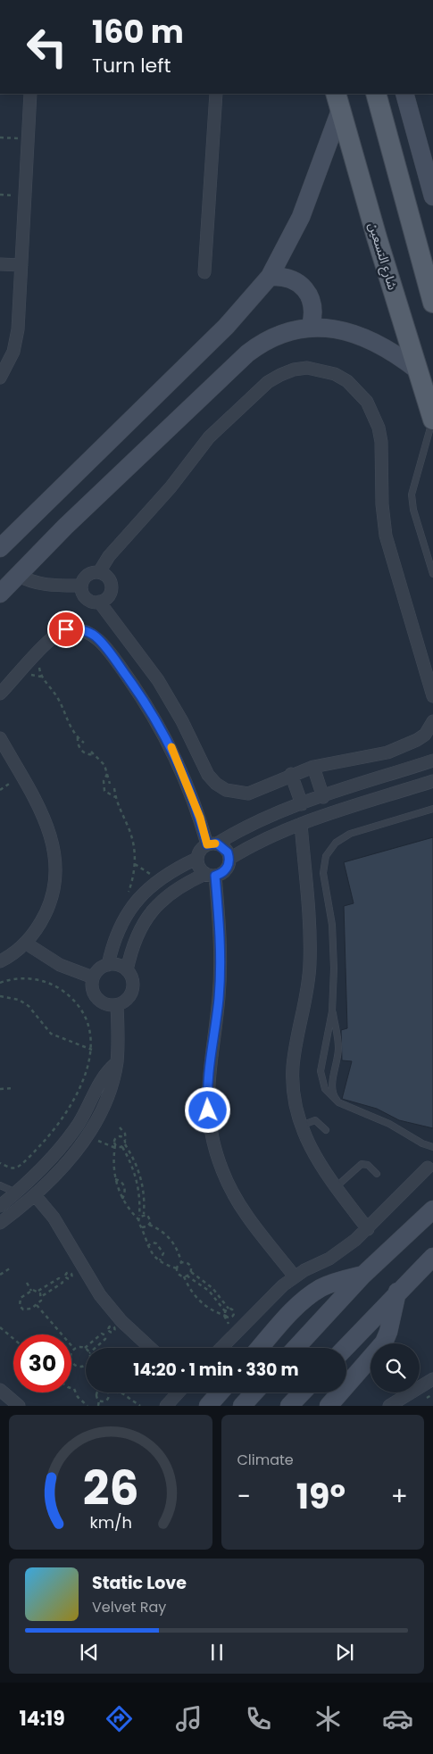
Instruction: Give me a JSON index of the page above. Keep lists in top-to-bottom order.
{
  "streets": {
    "main road": ["شارع التسعين"]
  },
  "page": {
    "turn": ["160 m", "Turn left"],
    "limit": "30",
    "trip": "14:20 · 1 min · 330 m",
    "tile": "Climate",
    "heat": ["−", "19°", "+"],
    "song": ["Static Love", "Velvet Ray"],
    "tabs": "14:19",
    "gauge": ["26", "km/h"]
  }
}
